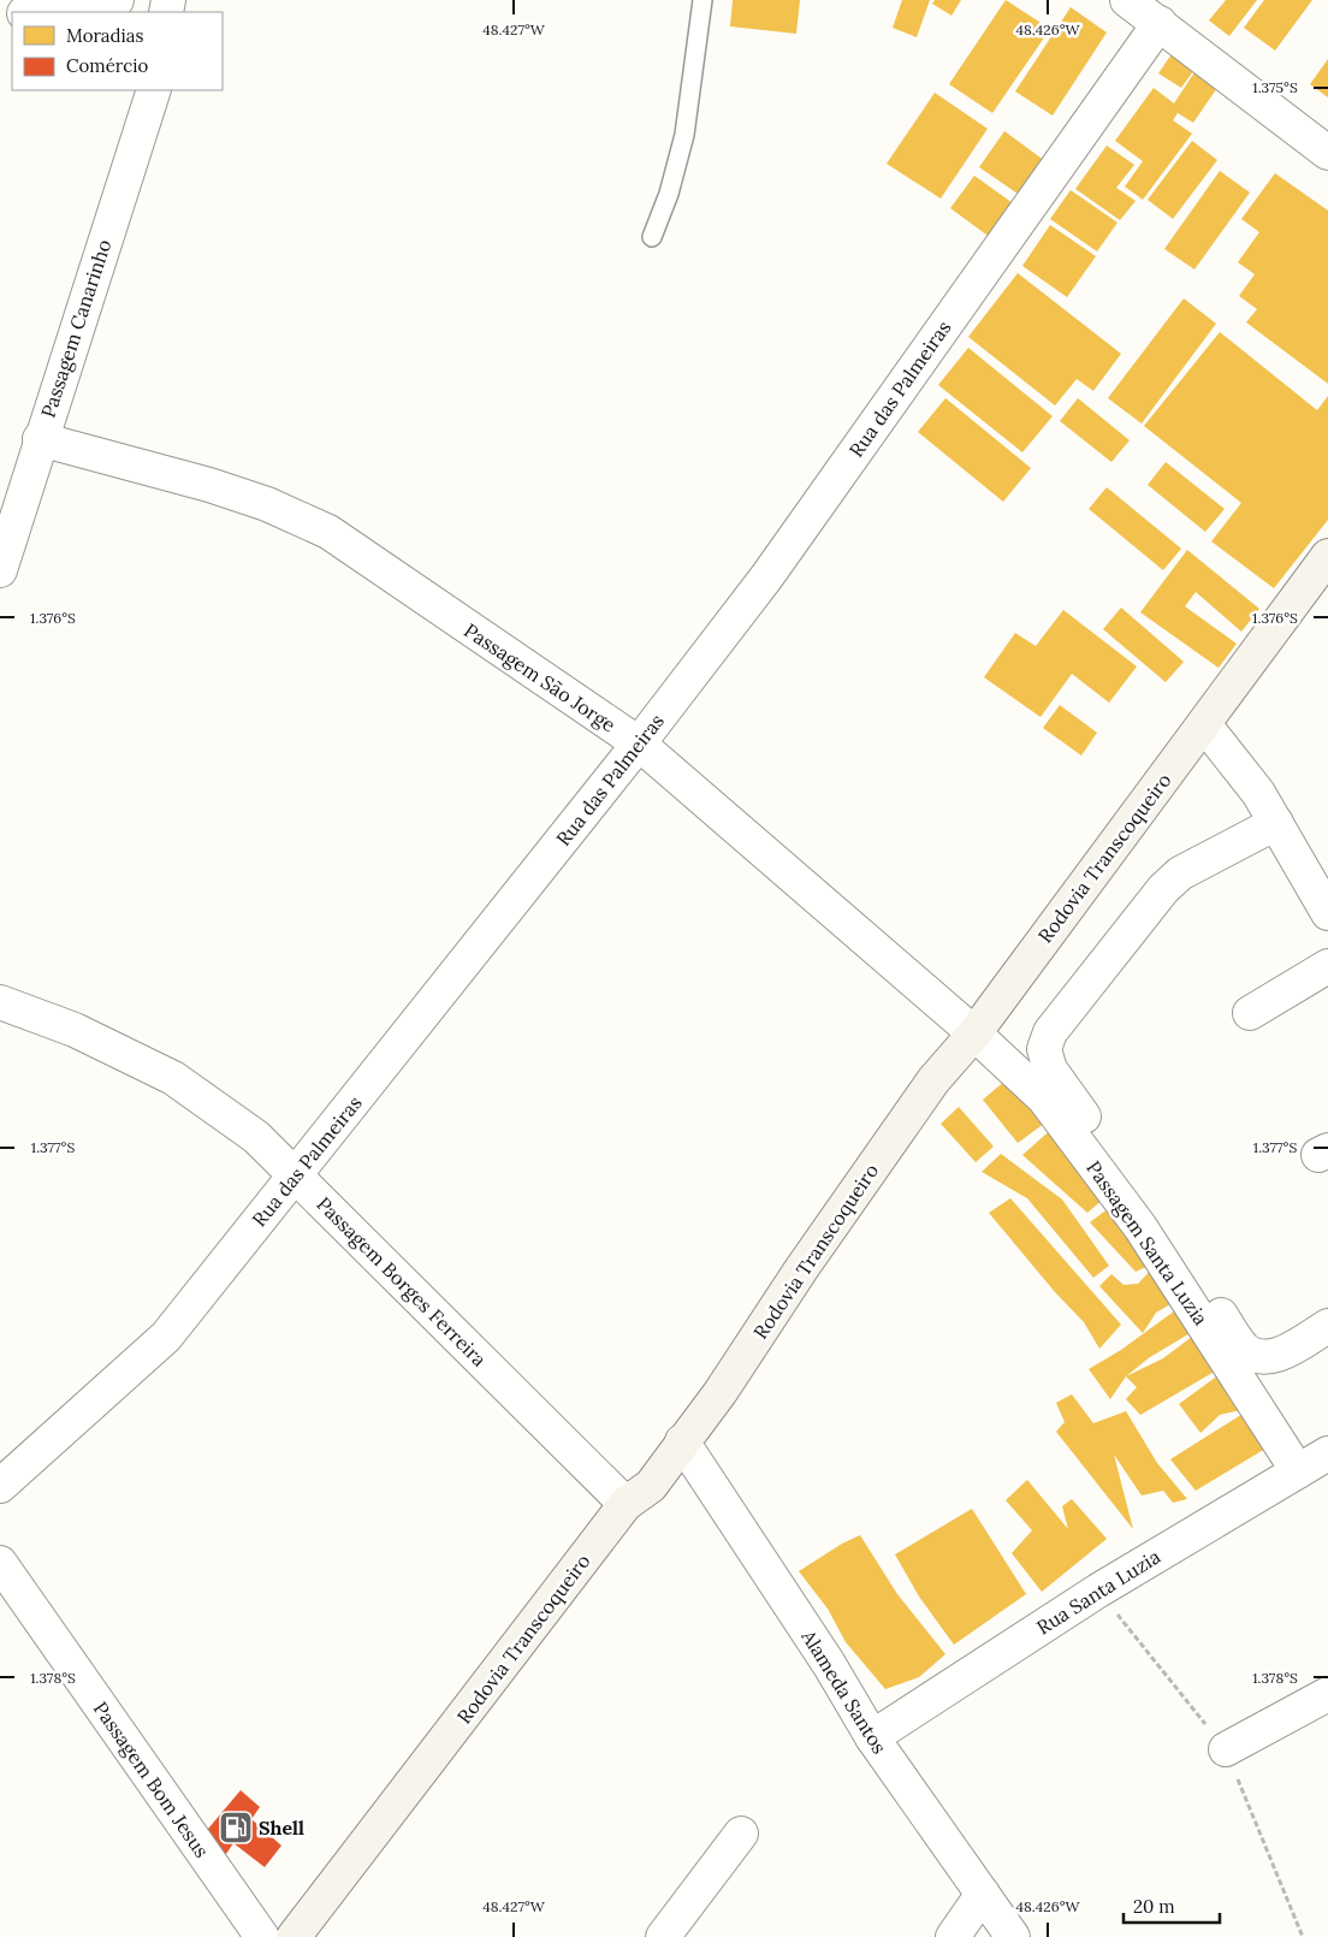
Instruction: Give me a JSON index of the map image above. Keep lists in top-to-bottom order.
{
  "streets": {
    "main road": ["Rodovia Transcoqueiro"],
    "street": [
      "Passagem Canarinho",
      "Rua das Palmeiras",
      "Passagem São Jorge",
      "Passagem Santa Luzia",
      "Passagem Borges Ferreira",
      "Rua Santa Luzia",
      "Alameda Santos",
      "Passagem Bom Jesus"
    ]
  },
  "crossings": [
    ["Passagem Canarinho", "Passagem São Jorge"],
    ["Rua das Palmeiras", "Passagem São Jorge"],
    ["Rua das Palmeiras", "Passagem Borges Ferreira"],
    ["Passagem São Jorge", "Rodovia Transcoqueiro"],
    ["Passagem São Jorge", "Passagem Santa Luzia"],
    ["Rodovia Transcoqueiro", "Passagem Santa Luzia"],
    ["Rodovia Transcoqueiro", "Passagem Borges Ferreira"],
    ["Rodovia Transcoqueiro", "Alameda Santos"],
    ["Passagem Santa Luzia", "Rua Santa Luzia"],
    ["Rua Santa Luzia", "Alameda Santos"]
  ],
  "places": {
    "fuel station": ["Shell"]
  },
  "legend": ["Moradias", "Comércio"],
  "scale_bar": "20 m",
  "coordinates": [
    "48.427°W",
    "48.426°W",
    "1.375°S",
    "1.376°S",
    "1.377°S",
    "1.378°S"
  ]
}
